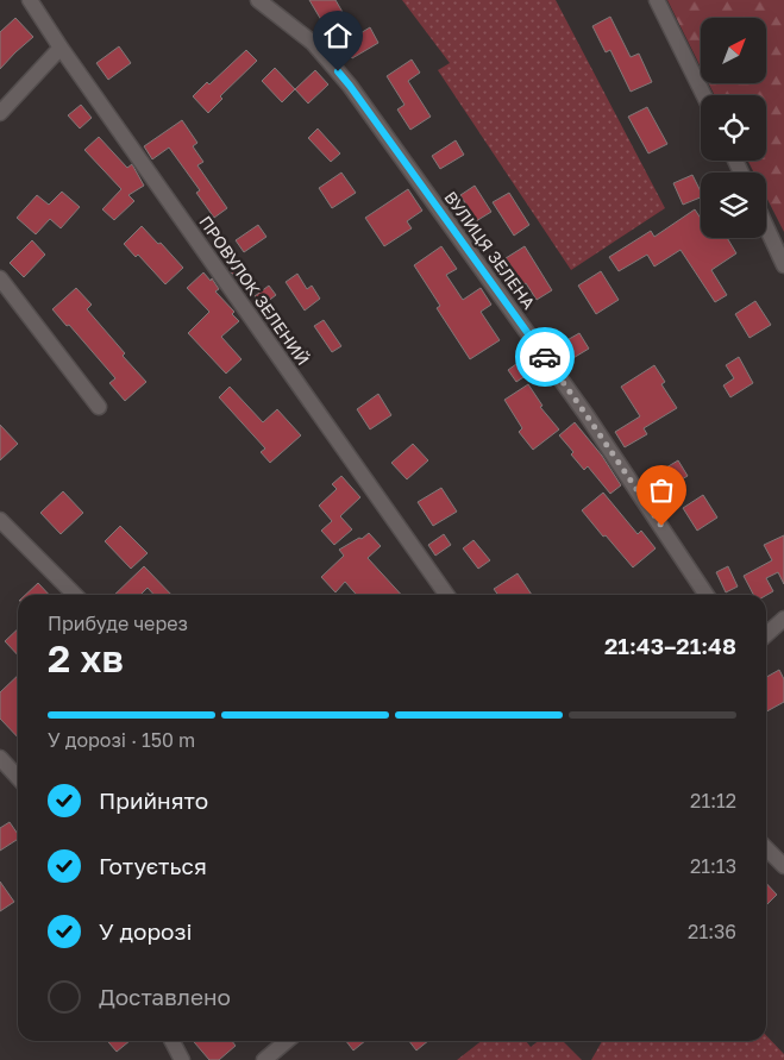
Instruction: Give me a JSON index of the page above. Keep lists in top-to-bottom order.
{
  "streets": {
    "street": ["ВУЛИЦЯ ЗЕЛЕНА", "ПРОВУЛОК ЗЕЛЕНИЙ"]
  },
  "north": "top right",
  "page": {
    "heading": ["2 хв", "Прибуде через", "21:43–21:48"],
    "bar": "У дорозі · 150 m",
    "list": [
      ["Прийнято", "21:12"],
      ["Готується", "21:13"],
      ["У дорозі", "21:36"],
      "Доставлено"
    ]
  }
}
